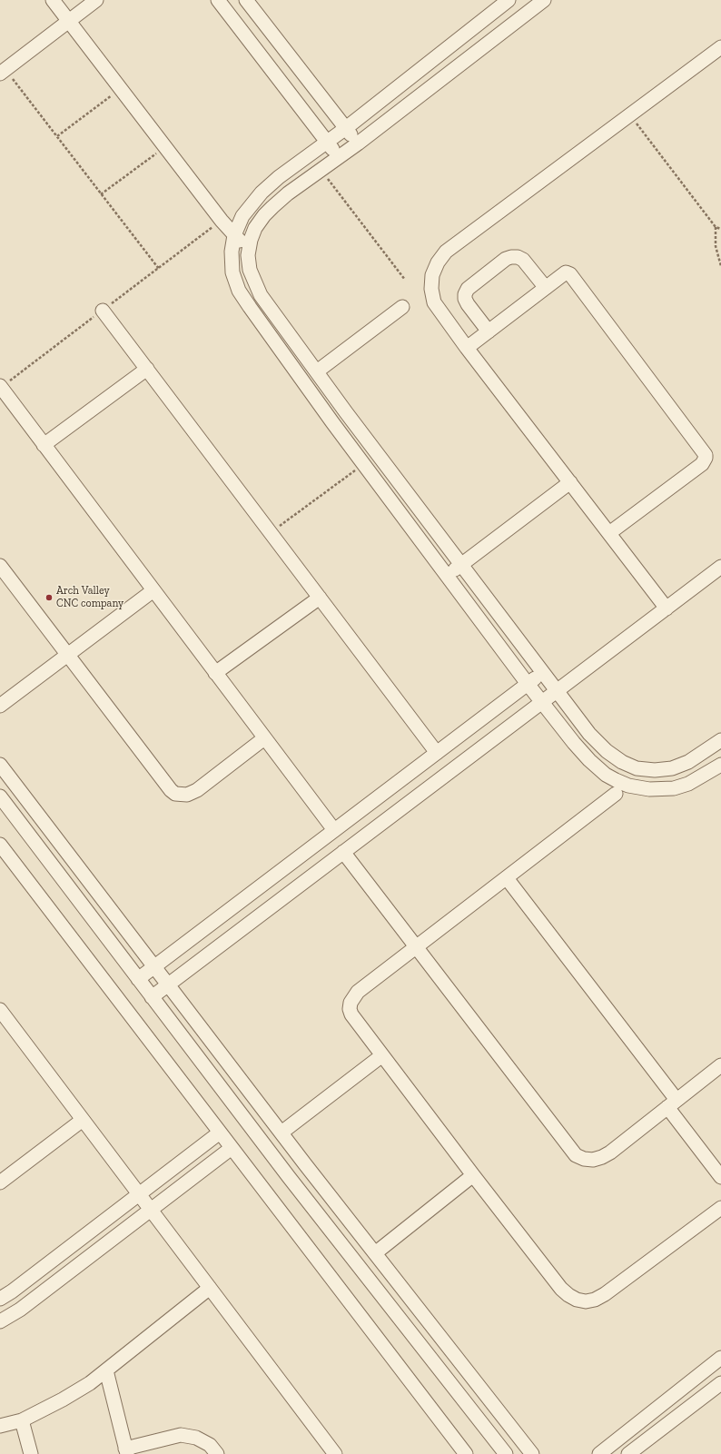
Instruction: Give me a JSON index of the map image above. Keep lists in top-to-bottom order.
{
  "places": ["Arch Valley CNC company"]
}
